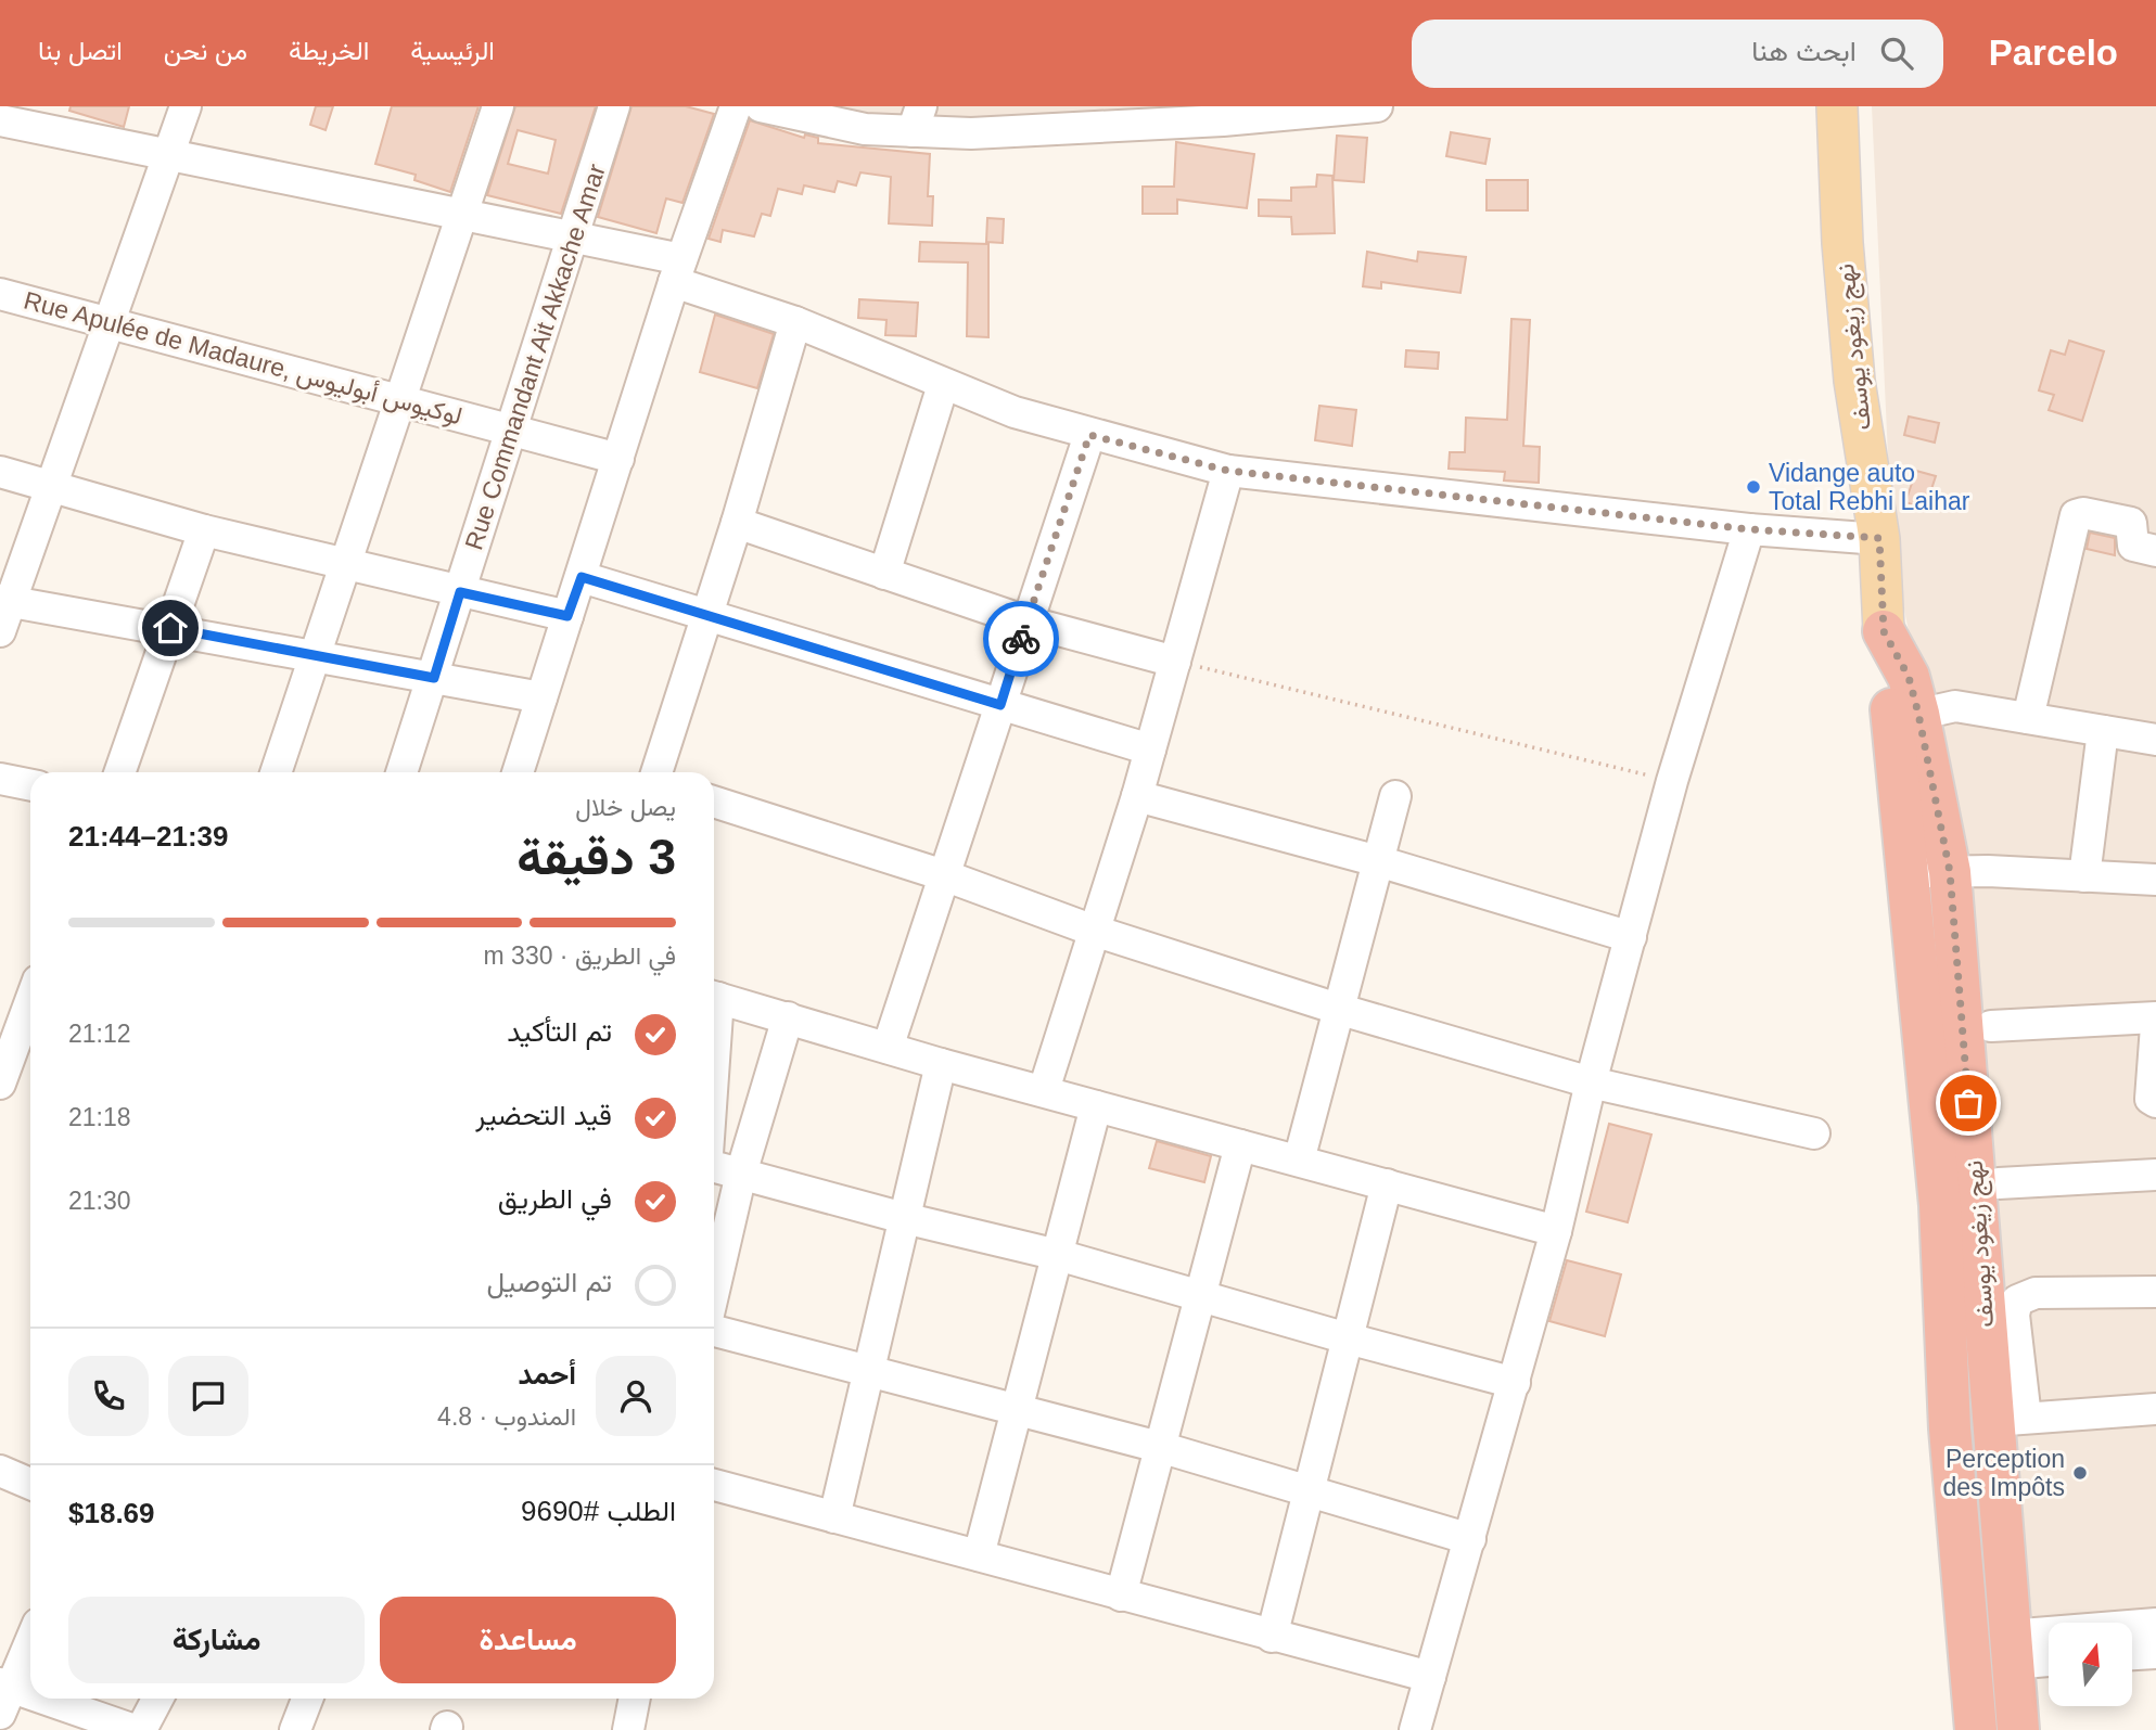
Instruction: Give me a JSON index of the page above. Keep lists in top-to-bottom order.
{
  "streets": {
    "highway": ["نهج زيغود يوسف"],
    "street": ["Rue Commandant Ait Akkache Amar", "Rue Apulée de Madaure, لوكيوس أبوليوس"]
  },
  "crossings": [
    ["Rue Commandant Ait Akkache Amar", "Rue Apulée de Madaure, لوكيوس أبوليوس"]
  ],
  "places": ["Vidange auto Total Rebhi Laihar", "Perception des Impôts"],
  "north": "top",
  "page": {
    "header": "Parcelo",
    "search": "ابحث هنا",
    "nav": [
      "الرئيسية",
      "الخريطة",
      "من نحن",
      "اتصل بنا"
    ],
    "heading": ["3 دقيقة", "يصل خلال", "21:39–21:44"],
    "panel": [
      "أحمد",
      "المندوب · 4.8",
      "الطلب #9690",
      "$18.69"
    ],
    "bar": "في الطريق · 330 m",
    "list": [
      ["تم التأكيد", "21:12"],
      ["قيد التحضير", "21:18"],
      ["في الطريق", "21:30"],
      "تم التوصيل"
    ],
    "buttons": ["مساعدة", "مشاركة"]
  }
}
